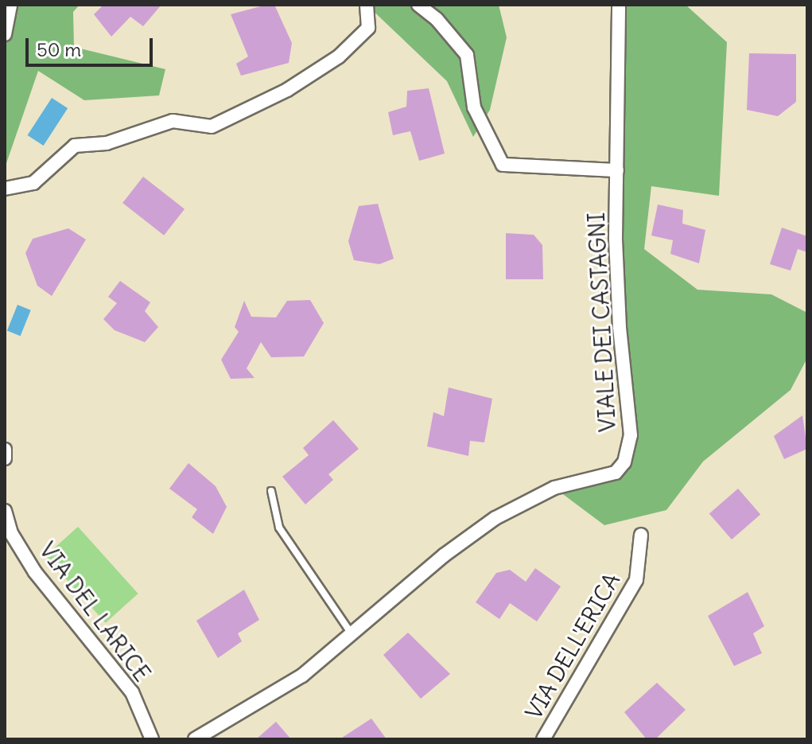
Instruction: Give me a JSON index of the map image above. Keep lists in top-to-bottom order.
{
  "streets": {
    "street": ["VIALE DEI CASTAGNI", "VIA DEL LARICE", "VIA DELL'ERICA"]
  },
  "scale_bar": "50 m"
}
